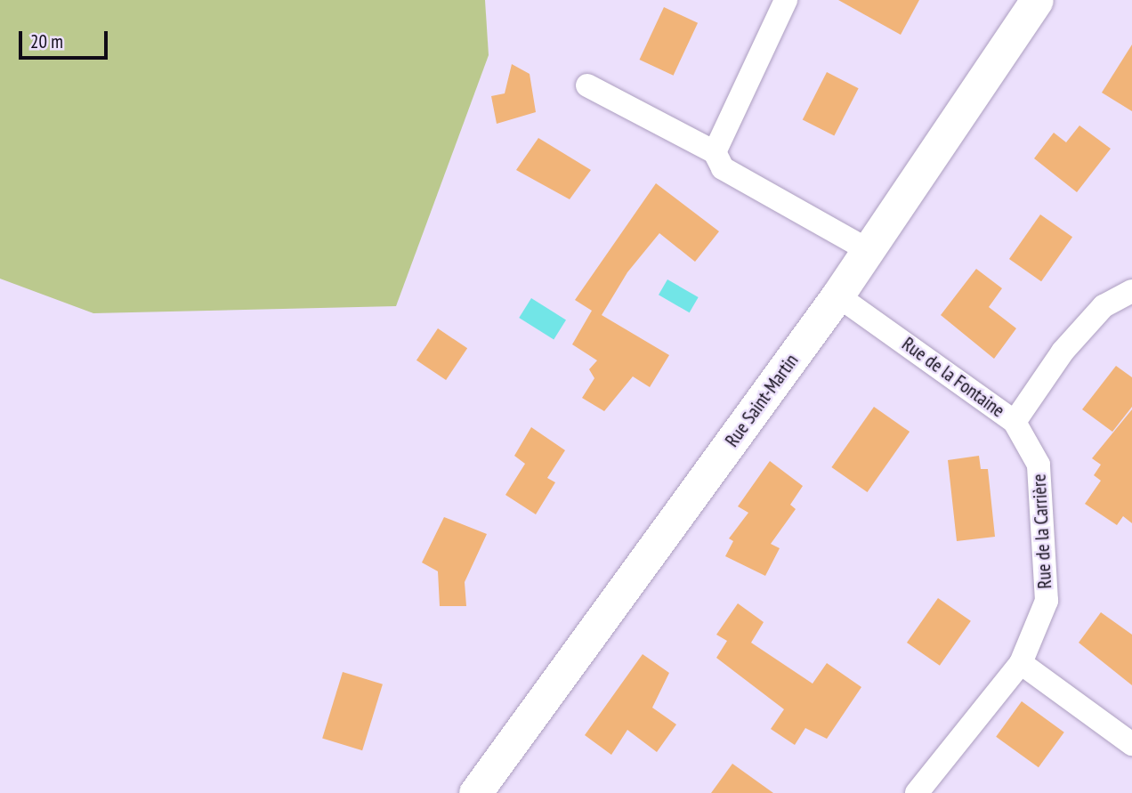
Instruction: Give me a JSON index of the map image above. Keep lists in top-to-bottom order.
{
  "streets": {
    "main road": ["Rue Saint-Martin"],
    "street": ["Rue de la Fontaine", "Rue de la Carrière"]
  },
  "crossings": [
    ["Rue de la Fontaine", "Rue Saint-Martin"],
    ["Rue de la Fontaine", "Rue de la Carrière"]
  ],
  "scale_bar": "20 m"
}
